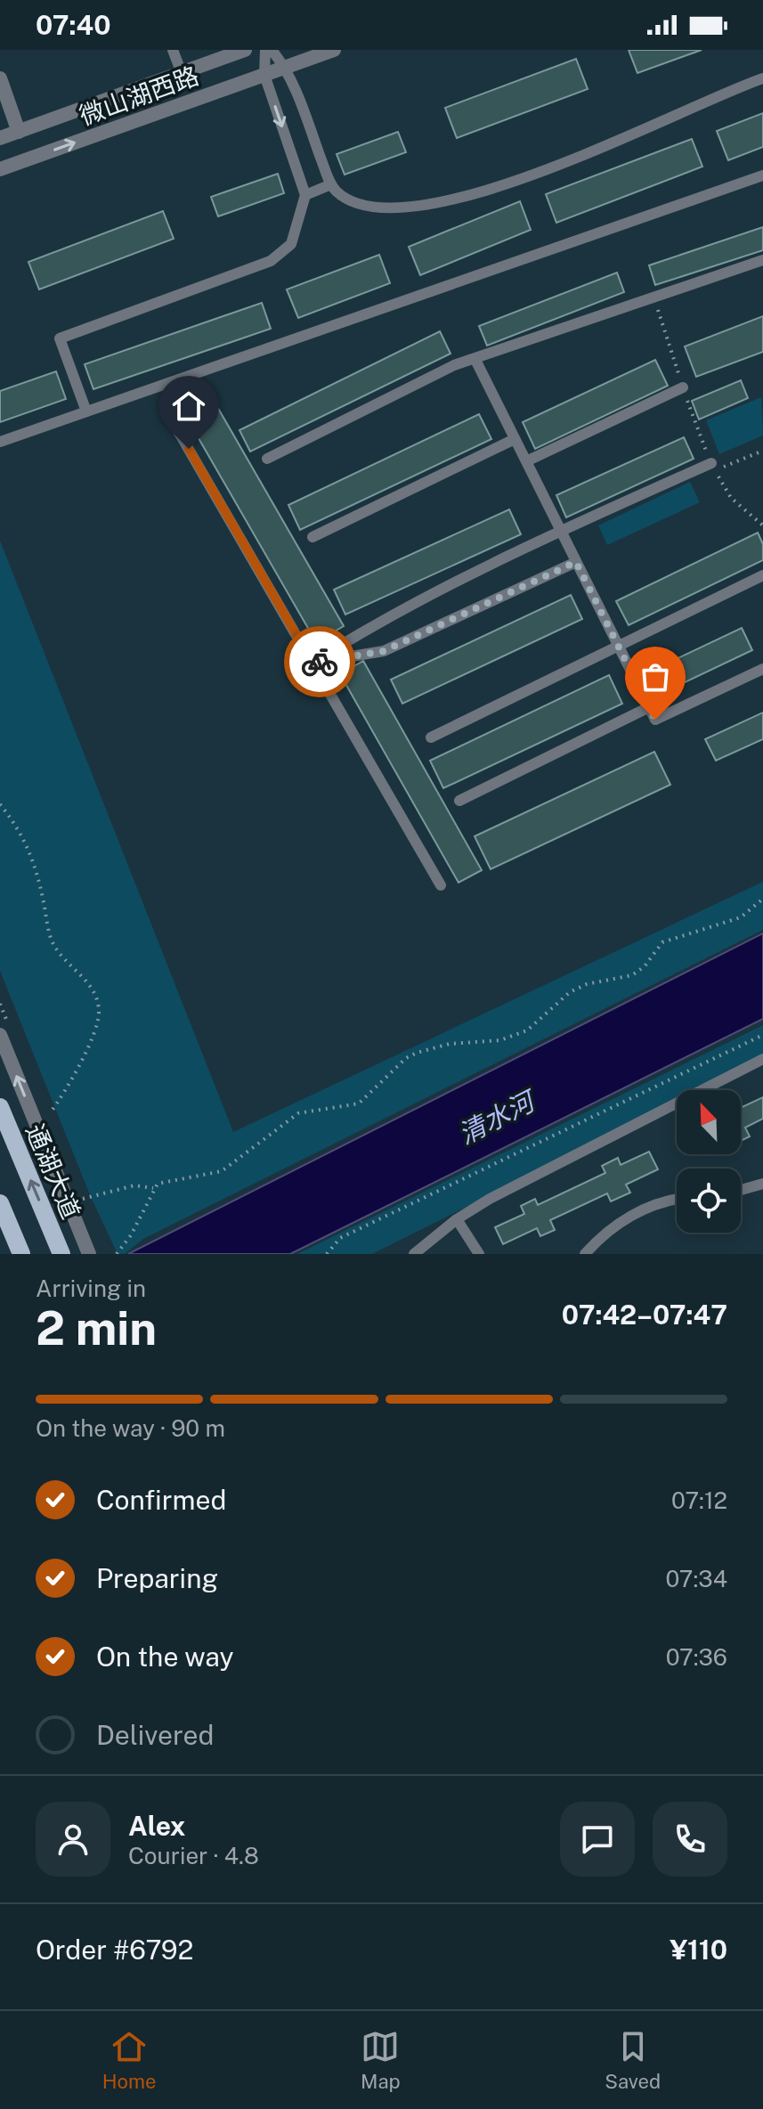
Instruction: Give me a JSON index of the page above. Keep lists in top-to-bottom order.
{
  "streets": {
    "main road": ["通湖大道"],
    "street": ["微山湖西路"]
  },
  "water": ["清水河"],
  "north": "top left",
  "page": {
    "status": "07:40",
    "heading": ["2 min", "Arriving in", "07:42–07:47"],
    "panel": [
      "Alex",
      "Courier · 4.8",
      "Order #6792",
      "¥110"
    ],
    "bar": "On the way · 90 m",
    "list": [
      ["Confirmed", "07:12"],
      ["Preparing", "07:34"],
      ["On the way", "07:36"],
      "Delivered"
    ],
    "tabs": ["Home", "Map", "Saved"]
  }
}
